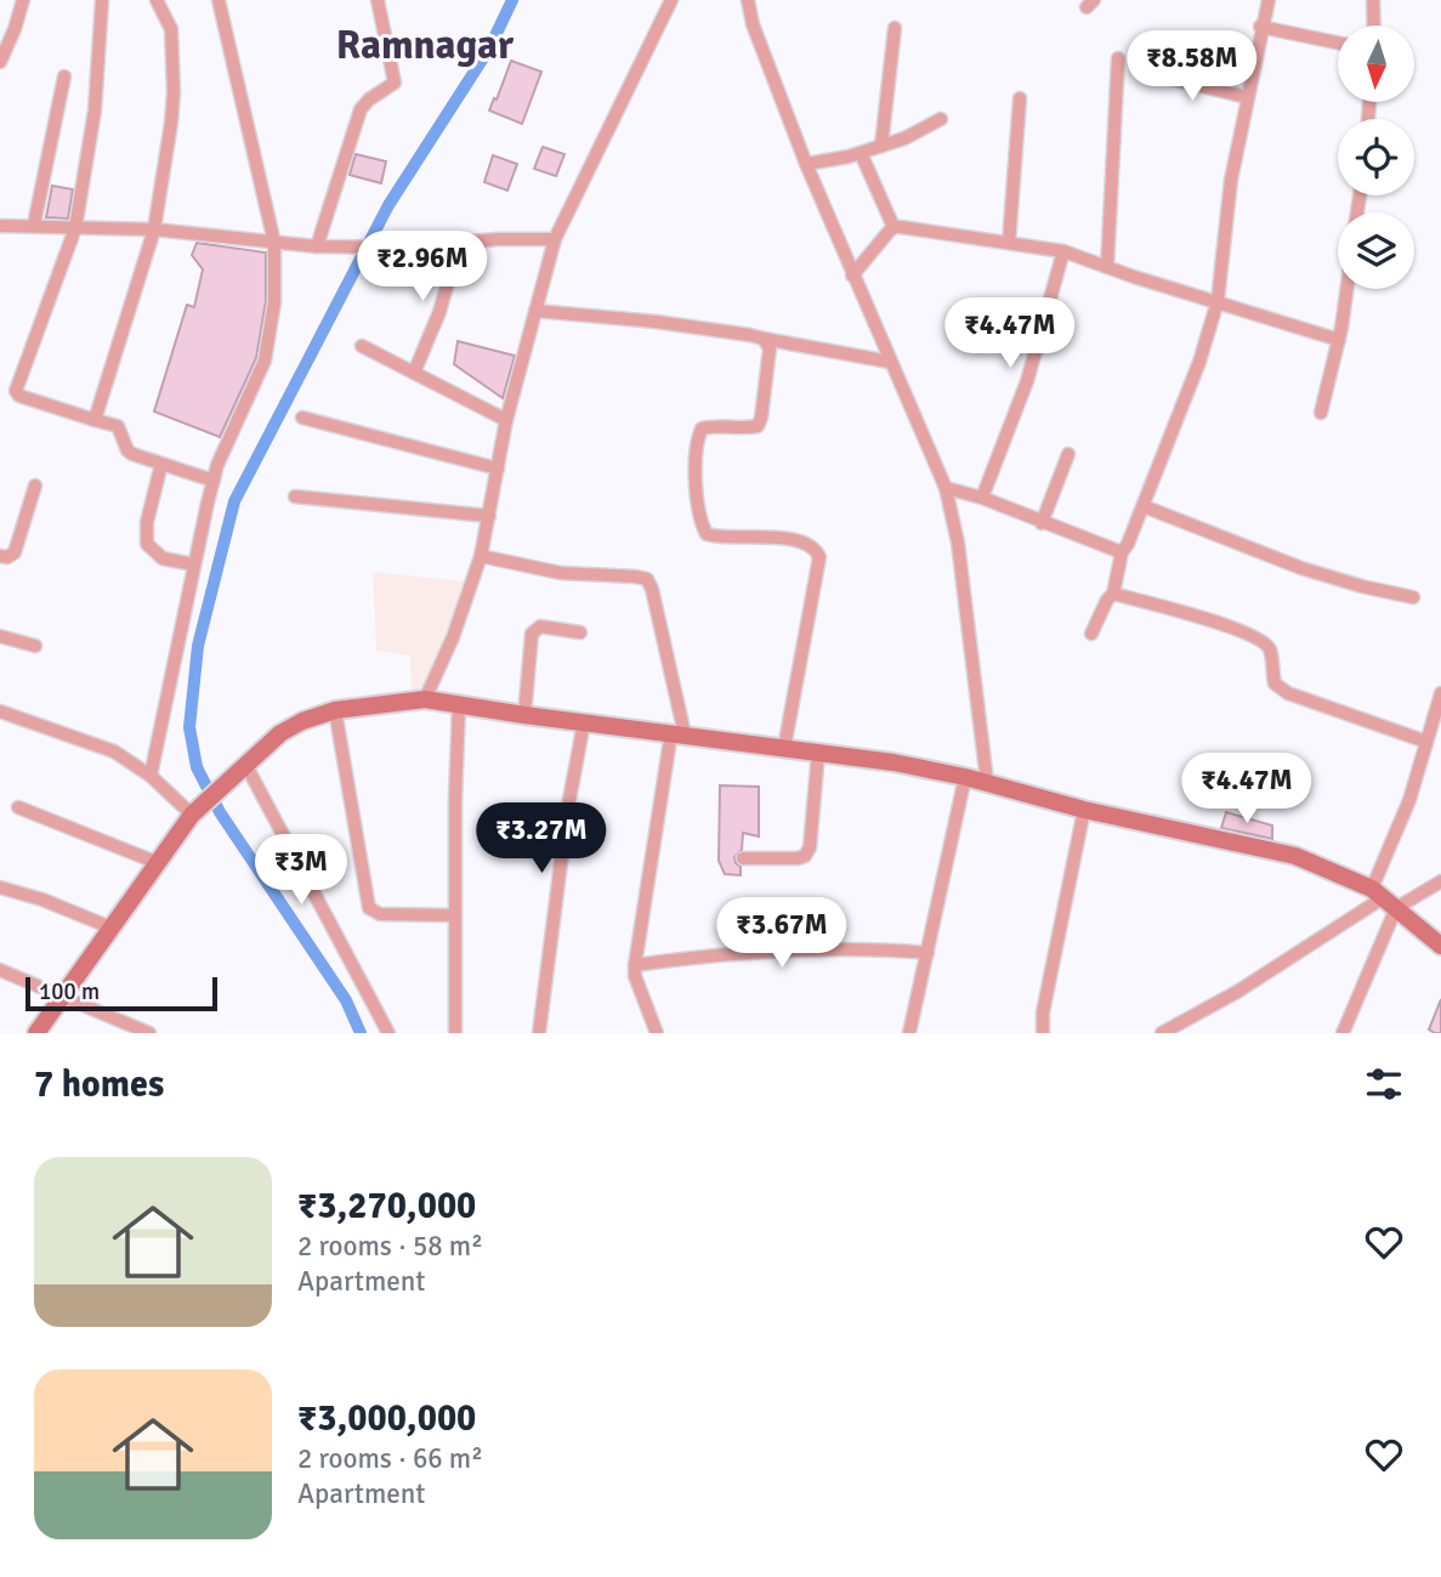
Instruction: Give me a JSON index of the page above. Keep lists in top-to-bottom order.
{
  "districts": ["Ramnagar"],
  "scale_bar": "100 m",
  "north": "bottom",
  "page": {
    "price": [
      "₹8.58M",
      "₹2.96M",
      "₹4.47M",
      "₹4.47M",
      "₹3.27M",
      "₹3M",
      "₹3.67M"
    ],
    "scale": "100 m",
    "heading": "7 homes",
    "list": [
      {
        "name": "₹3,270,000",
        "note": "2 rooms · 58 m² · Apartment"
      },
      {
        "name": "₹3,000,000",
        "note": "2 rooms · 66 m² · Apartment"
      }
    ]
  }
}
